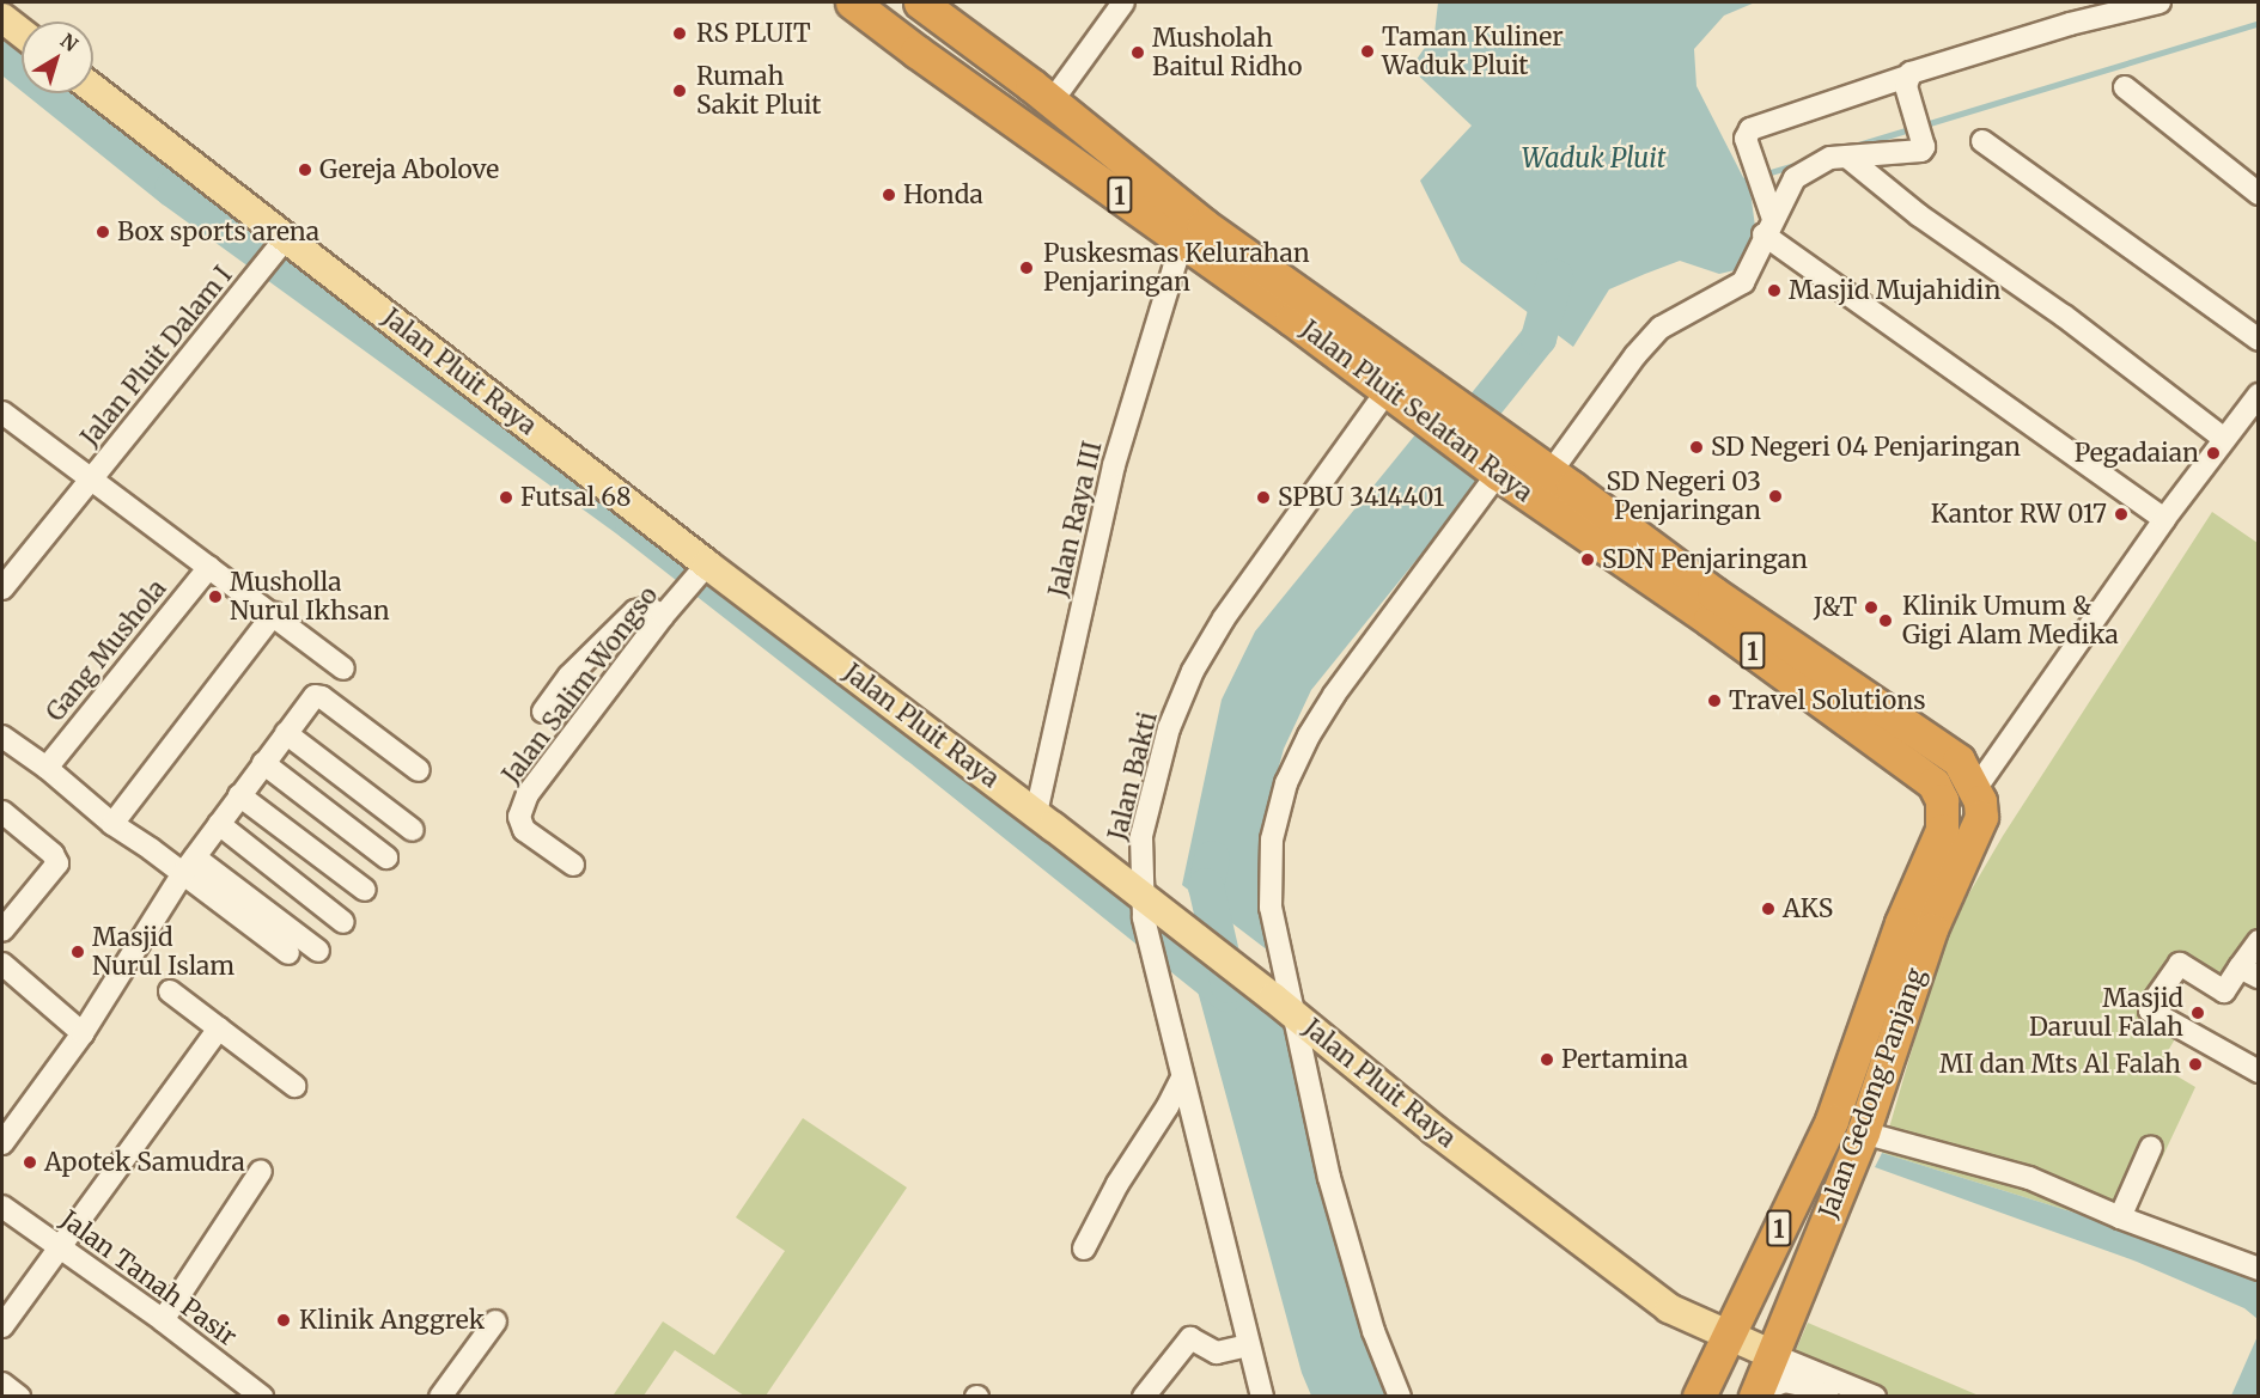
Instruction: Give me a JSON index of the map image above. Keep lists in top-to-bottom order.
{
  "streets": {
    "highway": ["1", "Jalan Pluit Selatan Raya", "Jalan Gedong Panjang"],
    "main road": ["Jalan Pluit Raya"],
    "street": [
      "Jalan Pluit Dalam I",
      "Jalan Raya III",
      "Gang Mushola",
      "Jalan Salim Wongso",
      "Jalan Bakti",
      "Jalan Tanah Pasir"
    ]
  },
  "crossings": [
    ["Jalan Pluit Dalam I", "Jalan Pluit Raya"],
    ["Jalan Pluit Raya", "Jalan Raya III"],
    ["Jalan Pluit Raya", "Jalan Salim Wongso"],
    ["Jalan Pluit Raya", "Jalan Bakti"],
    ["Jalan Pluit Raya", "Jalan Gedong Panjang"],
    ["Jalan Pluit Selatan Raya", "Jalan Raya III"],
    ["Jalan Pluit Selatan Raya", "Jalan Bakti"],
    ["Jalan Pluit Selatan Raya", "Jalan Gedong Panjang"]
  ],
  "water": ["Waduk Pluit"],
  "places": [
    "RS PLUIT",
    "Taman Kuliner Waduk Pluit",
    "Musholah Baitul Ridho",
    "Rumah Sakit Pluit",
    "Gereja Abolove",
    "Honda",
    "Box sports arena",
    "Puskesmas Kelurahan Penjaringan",
    "Masjid Mujahidin",
    "SD Negeri 04 Penjaringan",
    "Pegadaian",
    "SD Negeri 03 Penjaringan",
    "Futsal 68",
    "SPBU 3414401",
    "Kantor RW 017",
    "SDN Penjaringan",
    "Musholla Nurul Ikhsan",
    "J&T",
    "Klinik Umum & Gigi Alam Medika",
    "Travel Solutions",
    "AKS",
    "Masjid Nurul Islam",
    "Masjid Daruul Falah",
    "Pertamina",
    "MI dan Mts Al Falah",
    "Apotek Samudra",
    "Klinik Anggrek"
  ],
  "north": "top right"
}
